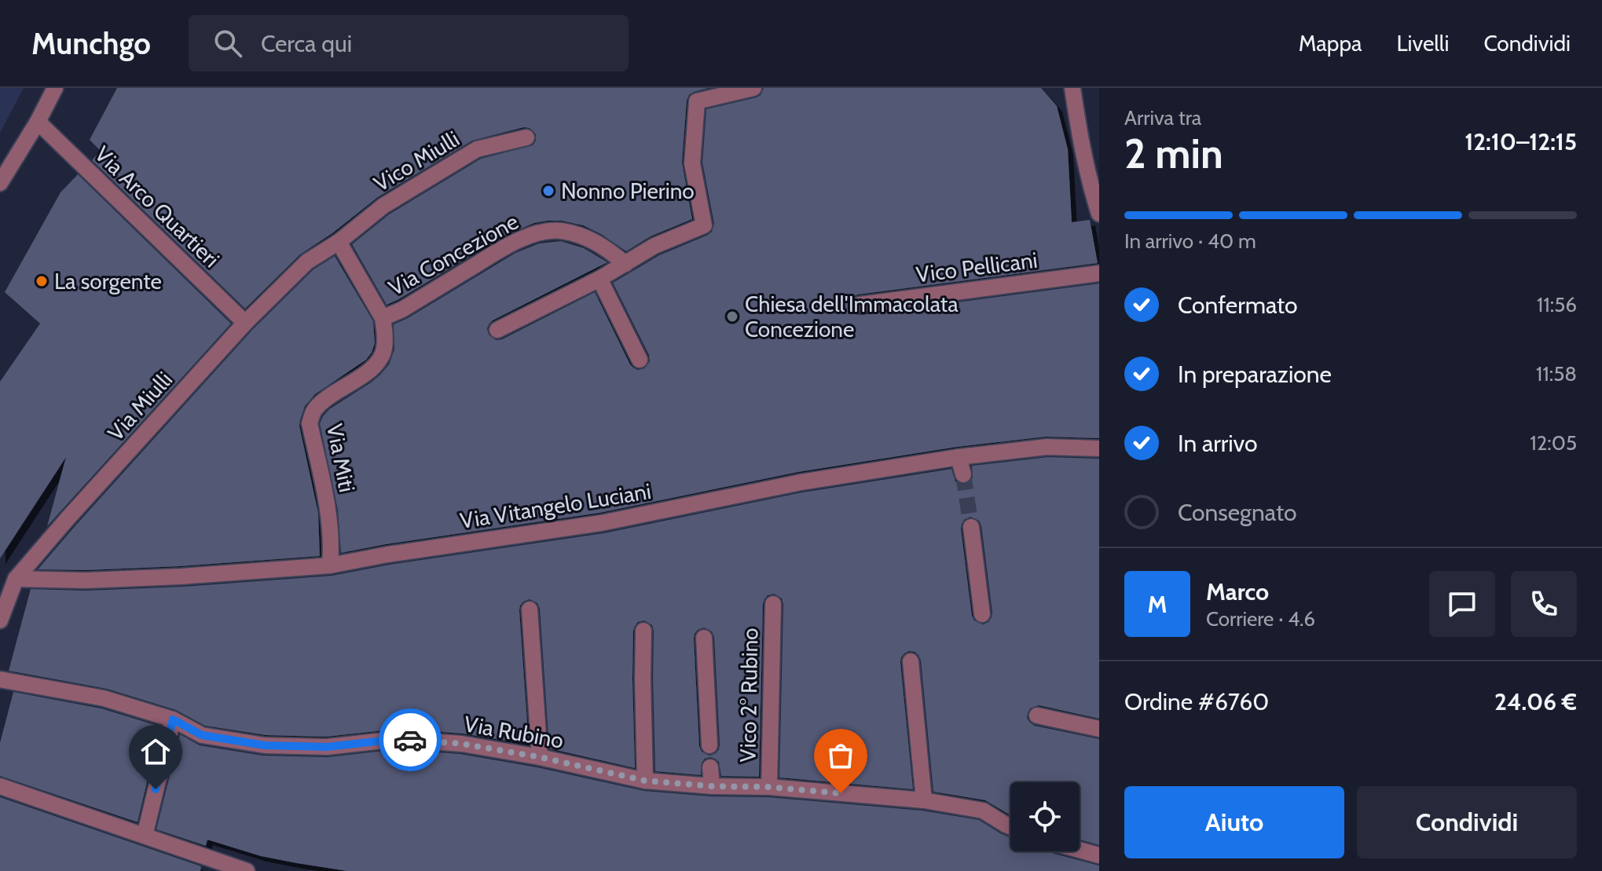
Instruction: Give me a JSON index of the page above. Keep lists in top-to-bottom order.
{
  "streets": {
    "street": [
      "Vico Miulli",
      "Via Arco Quartieri",
      "Via Concezione",
      "Vico Pellicani",
      "Via Miulli",
      "Via Miti",
      "Via Vitangelo Luciani",
      "Vico 2° Rubino",
      "Via Rubino"
    ]
  },
  "crossings": [
    ["Vico Miulli", "Via Concezione"],
    ["Vico Miulli", "Via Miulli"],
    ["Via Arco Quartieri", "Via Miulli"],
    ["Via Concezione", "Via Miulli"],
    ["Via Concezione", "Via Miti"],
    ["Via Miulli", "Via Vitangelo Luciani"],
    ["Via Miti", "Via Vitangelo Luciani"],
    ["Vico 2° Rubino", "Via Rubino"]
  ],
  "places": ["Nonno Pierino", "La sorgente", "Chiesa dell'Immacolata Concezione"],
  "page": {
    "header": "Munchgo",
    "search": "Cerca qui",
    "nav": ["Mappa", "Livelli", "Condividi"],
    "heading": ["2 min", "Arriva tra", "12:10–12:15"],
    "panel": [
      "Marco",
      "Corriere · 4.6",
      "Ordine #6760",
      "24.06 €"
    ],
    "bar": "In arrivo · 40 m",
    "list": [
      ["Confermato", "11:56"],
      ["In preparazione", "11:58"],
      ["In arrivo", "12:05"],
      "Consegnato"
    ],
    "round": "M",
    "buttons": ["Aiuto", "Condividi"]
  }
}
